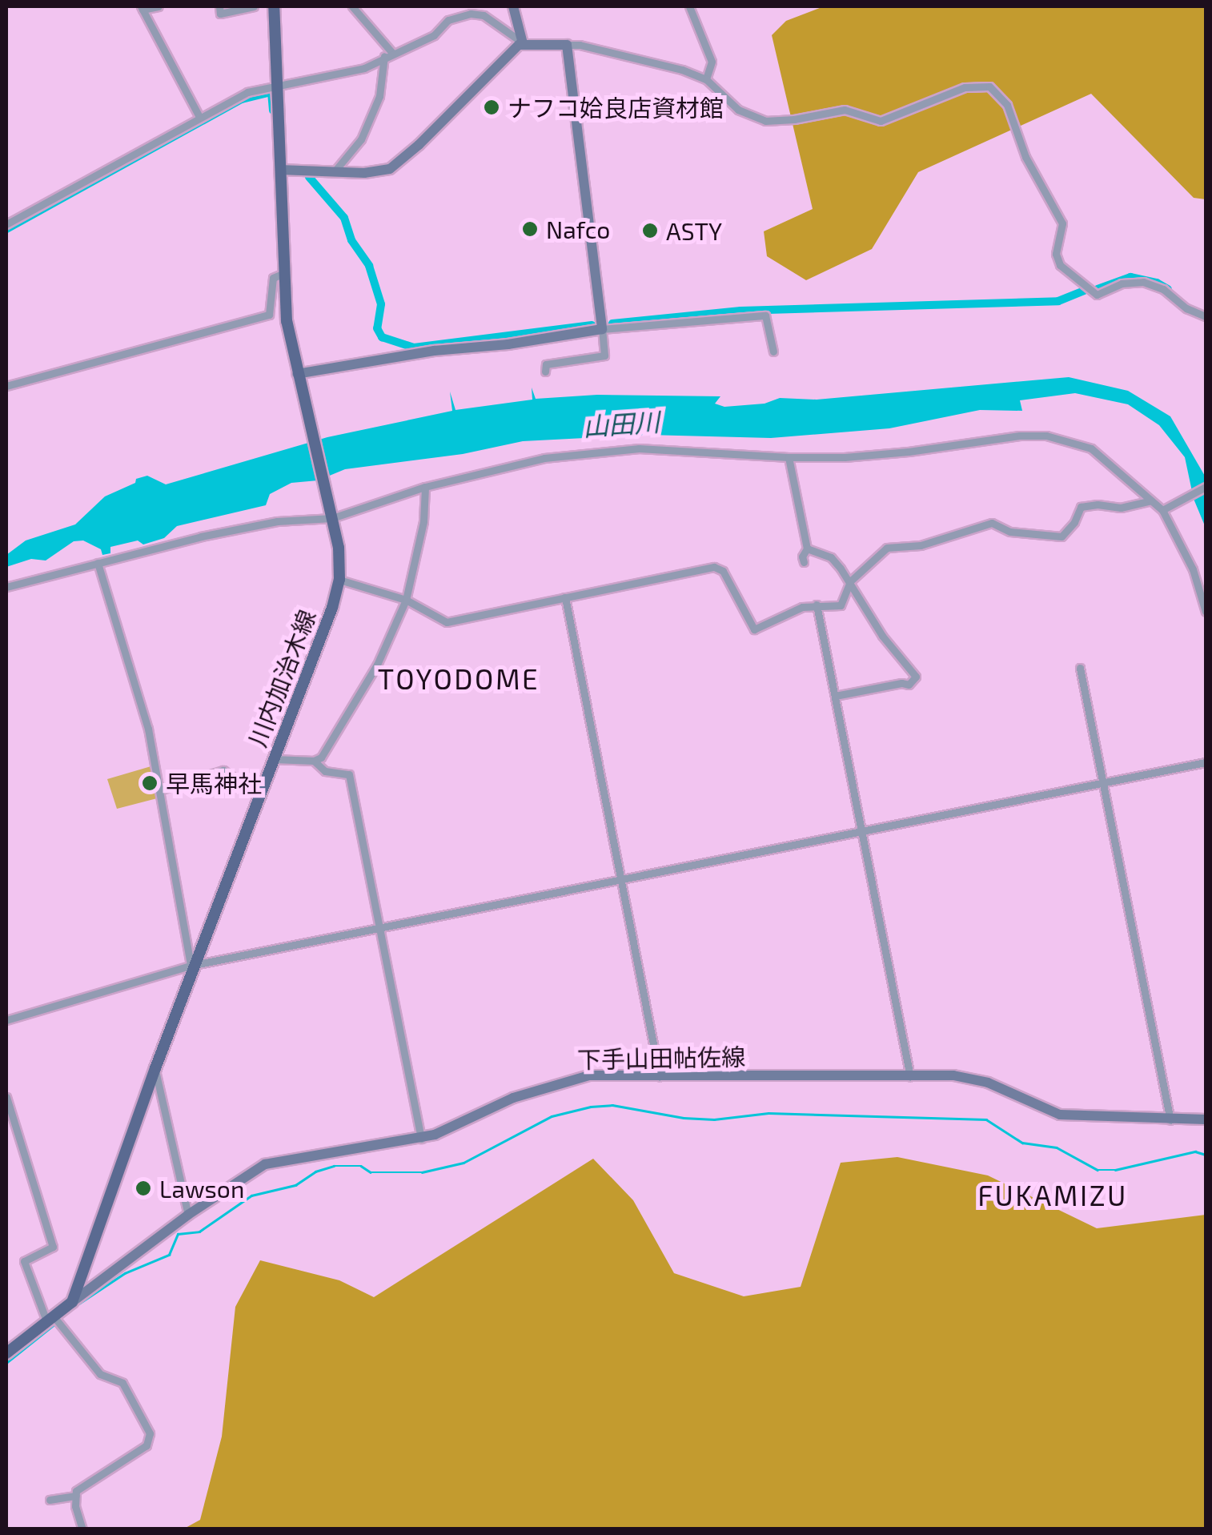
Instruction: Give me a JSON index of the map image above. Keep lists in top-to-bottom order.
{
  "streets": {
    "main road": ["川内加治木線", "下手山田帖佐線"]
  },
  "crossings": [
    ["川内加治木線", "下手山田帖佐線"]
  ],
  "districts": ["TOYODOME", "FUKAMIZU"],
  "water": ["山田川"],
  "places": [
    "ナフコ姶良店資材館",
    "Nafco",
    "ASTY",
    "早馬神社",
    "Lawson"
  ]
}
